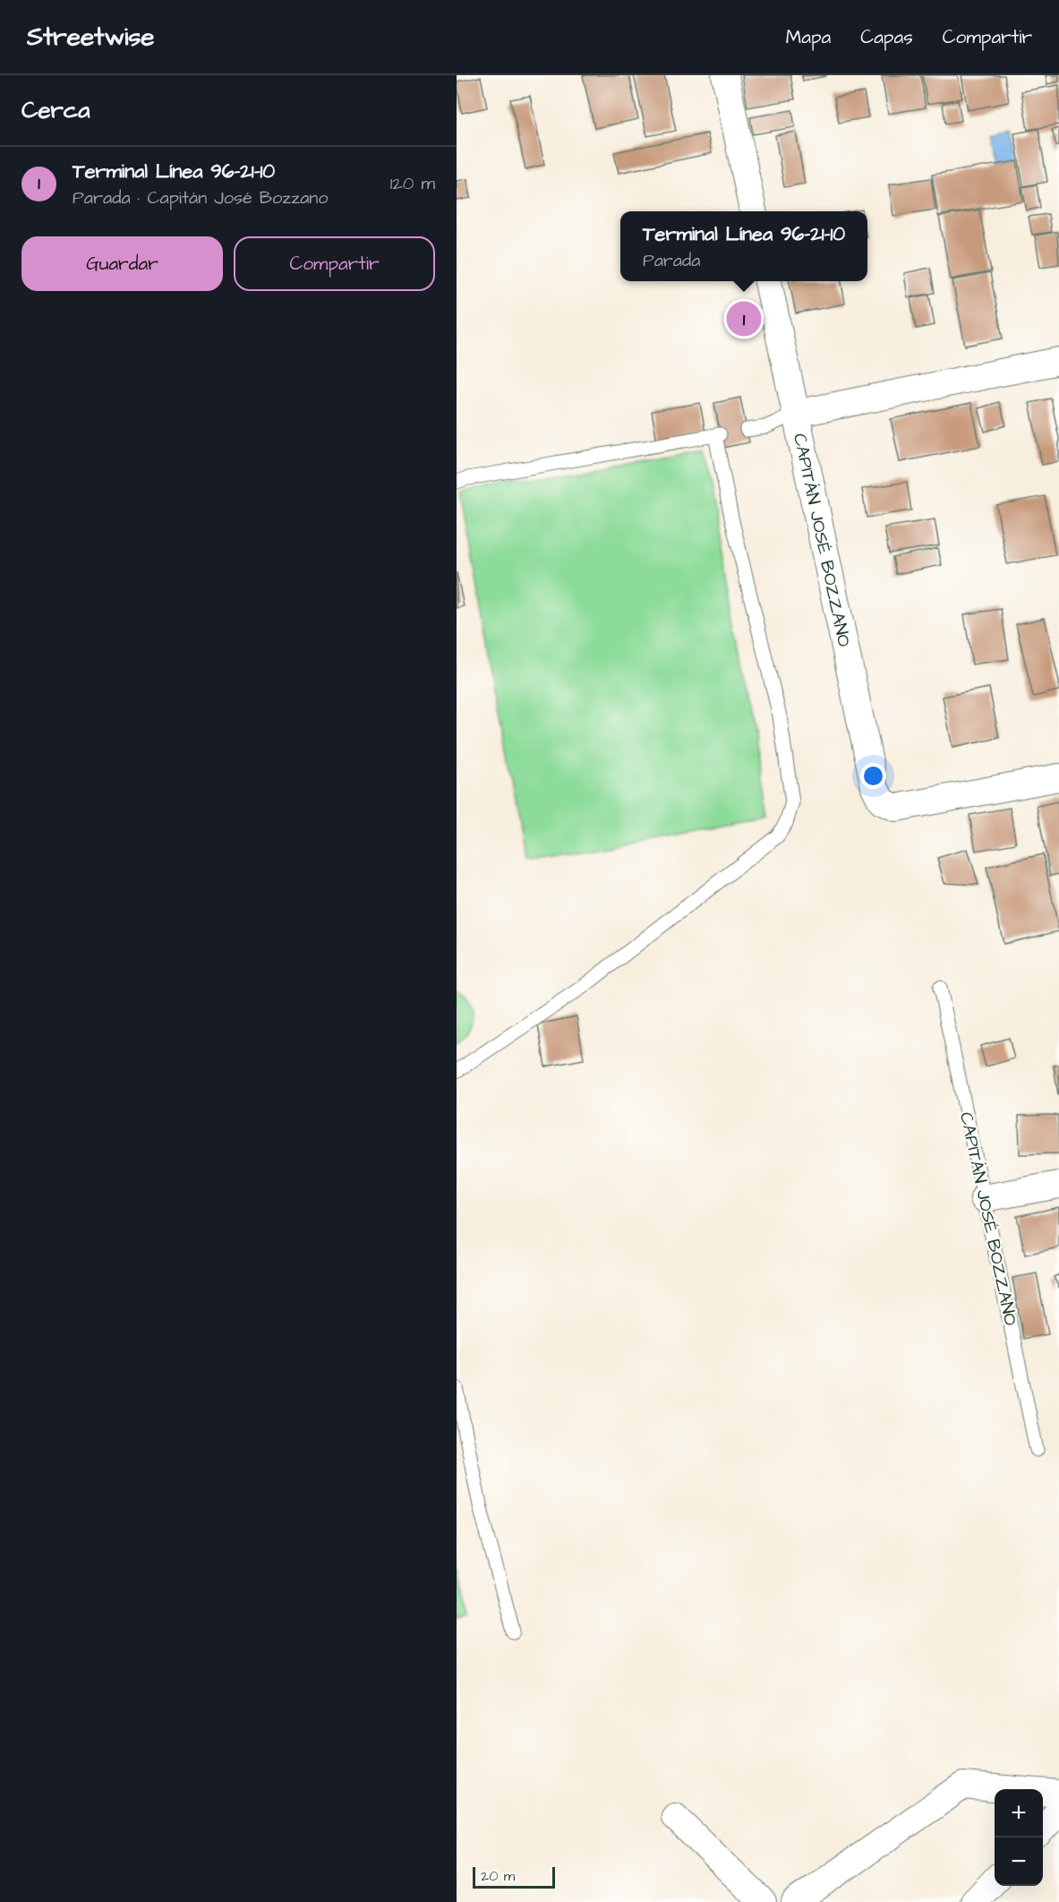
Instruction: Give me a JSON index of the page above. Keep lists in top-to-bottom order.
{
  "streets": {
    "street": ["CAPITÁN JOSÉ BOZZANO"]
  },
  "scale_bar": "20 m",
  "page": {
    "header": "Streetwise",
    "nav": ["Mapa", "Capas", "Compartir"],
    "heading": "Cerca",
    "list": [
      {
        "mark": "1",
        "name": "Terminal Línea 96-21-10",
        "note": "Parada · Capitán José Bozzano",
        "value": "120 m"
      }
    ],
    "popup": ["Terminal Línea 96-21-10", "Parada"],
    "buttons": ["Guardar", "Compartir"],
    "pins": "1",
    "map_buttons": ["+", "−"],
    "scale": "20 m"
  }
}
